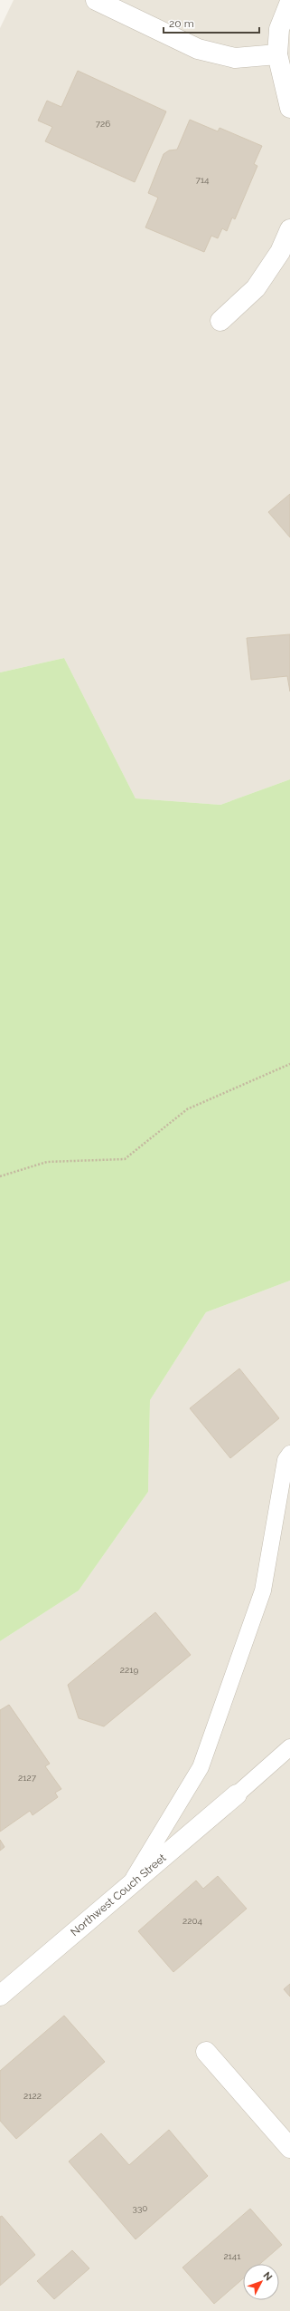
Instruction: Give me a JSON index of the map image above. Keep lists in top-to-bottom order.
{
  "streets": {
    "street": ["Northwest Couch Street"]
  },
  "house_numbers": [
    "726",
    "714",
    "2219",
    "2127",
    "2204",
    "2122",
    "330",
    "2141"
  ],
  "scale_bar": "20 m",
  "north": "top right"
}
